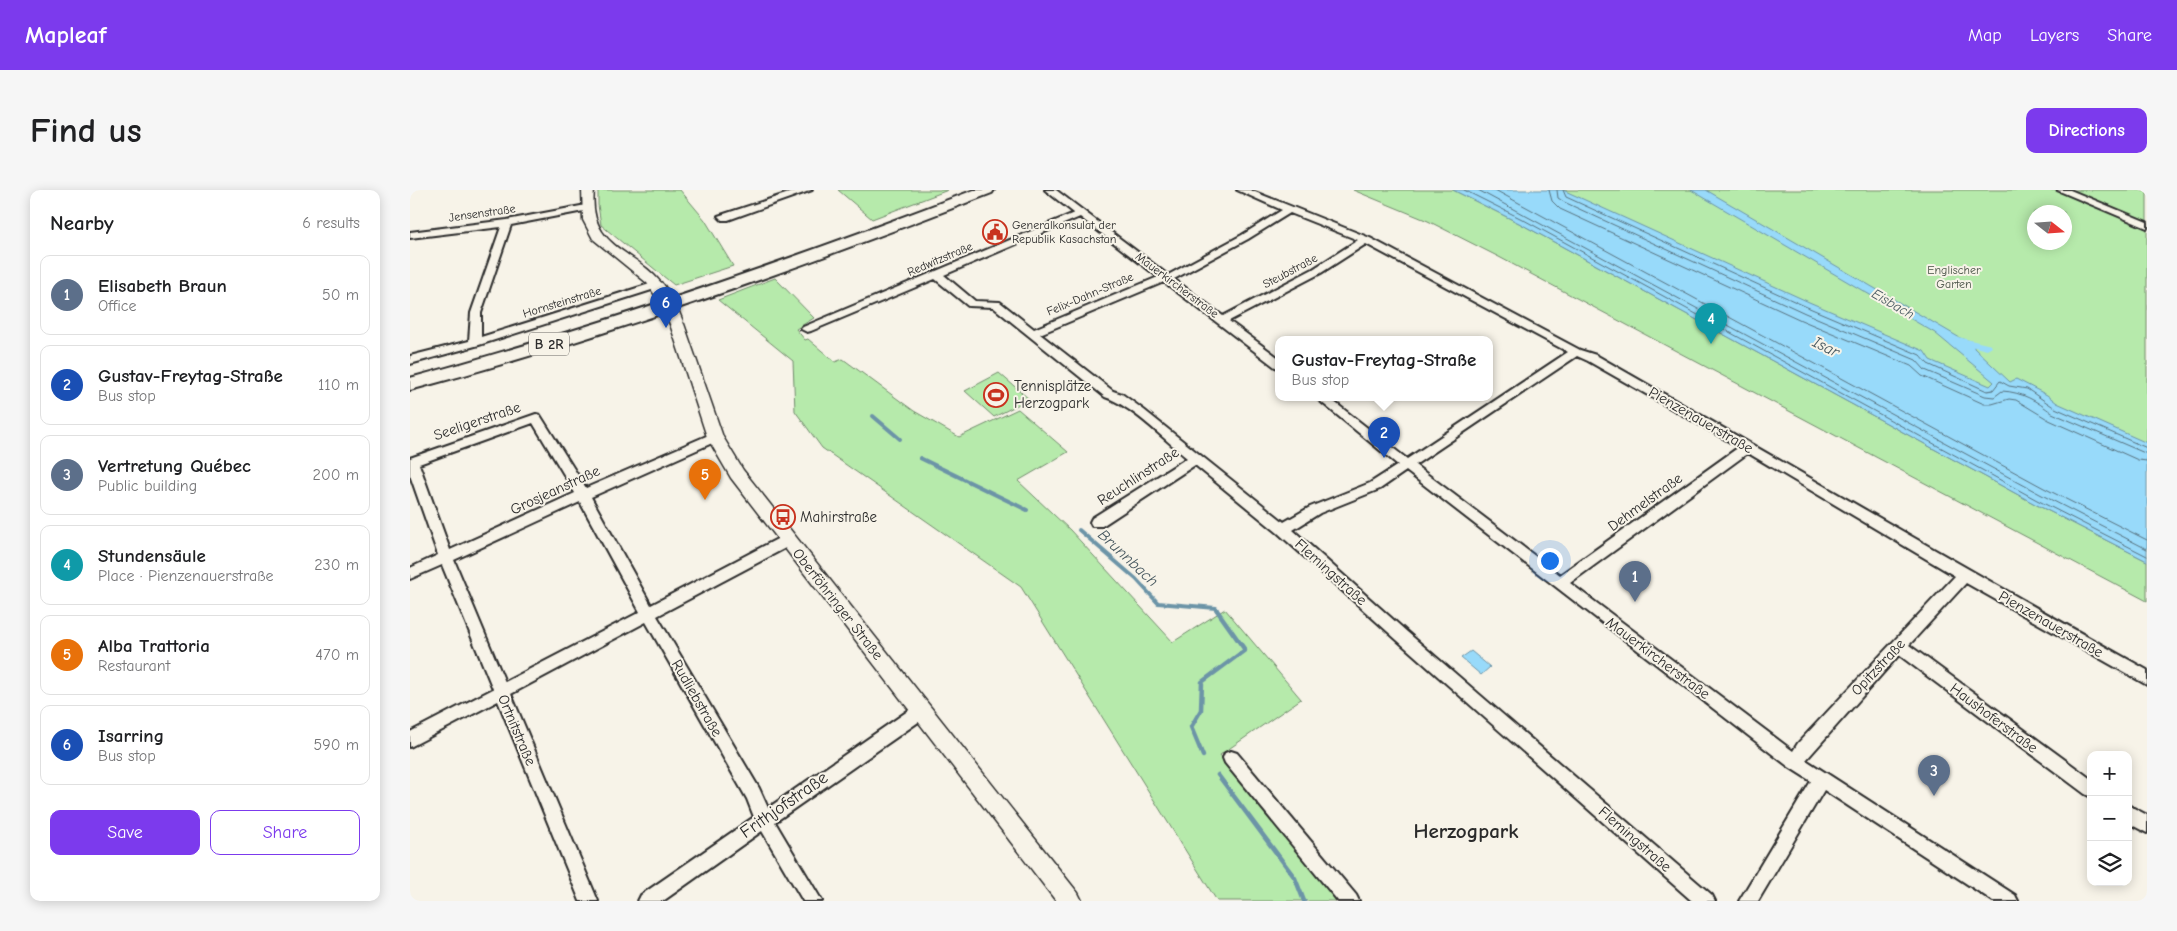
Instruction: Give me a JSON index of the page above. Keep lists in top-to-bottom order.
{
  "streets": {
    "highway": ["B 2R"],
    "main road": ["Oberföhringer Straße"],
    "street": [
      "Jensenstraße",
      "Redwitzstraße",
      "Steubstraße",
      "Mauerkircherstraße",
      "Felix-Dahn-Straße",
      "Hornsteinstraße",
      "Pienzenauerstraße",
      "Seeligerstraße",
      "Reuchlinstraße",
      "Grosjeanstraße",
      "Dehmelstraße",
      "Flemingstraße",
      "Opitzstraße",
      "Rudliebstraße",
      "Haushoferstraße",
      "Ortnitstraße",
      "Frithjofstraße"
    ]
  },
  "crossings": [
    ["Jensenstraße", "Oberföhringer Straße"],
    ["Redwitzstraße", "Mauerkircherstraße"],
    ["Redwitzstraße", "Flemingstraße"],
    ["Steubstraße", "Mauerkircherstraße"],
    ["Steubstraße", "Pienzenauerstraße"],
    ["Mauerkircherstraße", "Felix-Dahn-Straße"],
    ["Mauerkircherstraße", "Dehmelstraße"],
    ["Mauerkircherstraße", "Opitzstraße"],
    ["Felix-Dahn-Straße", "Pienzenauerstraße"],
    ["Felix-Dahn-Straße", "Flemingstraße"],
    ["Hornsteinstraße", "B 2R"],
    ["Hornsteinstraße", "Oberföhringer Straße"],
    ["B 2R", "Oberföhringer Straße"],
    ["Pienzenauerstraße", "Dehmelstraße"],
    ["Pienzenauerstraße", "Opitzstraße"],
    ["Seeligerstraße", "Grosjeanstraße"],
    ["Seeligerstraße", "Rudliebstraße"],
    ["Seeligerstraße", "Ortnitstraße"],
    ["Reuchlinstraße", "Flemingstraße"],
    ["Grosjeanstraße", "Oberföhringer Straße"],
    ["Grosjeanstraße", "Rudliebstraße"],
    ["Grosjeanstraße", "Ortnitstraße"],
    ["Oberföhringer Straße", "Frithjofstraße"],
    ["Opitzstraße", "Haushoferstraße"],
    ["Rudliebstraße", "Frithjofstraße"]
  ],
  "districts": ["Herzogpark"],
  "water": ["Eisbach", "Isar", "Brunnbach"],
  "parks": ["Englischer Garten"],
  "places": {
    "public building": ["Generalkonsulat der Republik Kasachstan"],
    "sports": ["Tennisplätze Herzogpark"],
    "bus stop": ["Mahirstraße"]
  },
  "north": "right",
  "page": {
    "header": "Mapleaf",
    "nav": ["Map", "Layers", "Share"],
    "buttons": [
      "Directions",
      ["Save", "Share"]
    ],
    "title": "Find us",
    "heading": ["Nearby", "6 results"],
    "list": [
      {
        "mark": "1",
        "name": "Elisabeth Braun",
        "note": "Office",
        "value": "50 m"
      },
      {
        "mark": "2",
        "name": "Gustav-Freytag-Straße",
        "note": "Bus stop",
        "value": "110 m"
      },
      {
        "mark": "3",
        "name": "Vertretung Québec",
        "note": "Public building",
        "value": "200 m"
      },
      {
        "mark": "4",
        "name": "Stundensäule",
        "note": "Place · Pienzenauerstraße",
        "value": "230 m"
      },
      {
        "mark": "5",
        "name": "Alba Trattoria",
        "note": "Restaurant",
        "value": "470 m"
      },
      {
        "mark": "6",
        "name": "Isarring",
        "note": "Bus stop",
        "value": "590 m"
      }
    ],
    "pins": [
      "6",
      "4",
      "2",
      "5",
      "1",
      "3"
    ],
    "popup": ["Gustav-Freytag-Straße", "Bus stop"],
    "map_buttons": ["+", "−"]
  }
}
